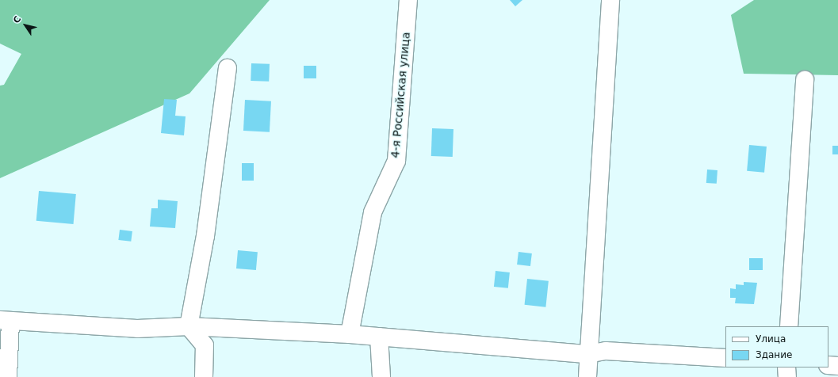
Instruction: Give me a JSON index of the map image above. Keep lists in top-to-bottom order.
{
  "streets": {
    "street": ["4-я Российская улица"]
  },
  "legend": ["Улица", "Здание"],
  "north": "top left"
}
